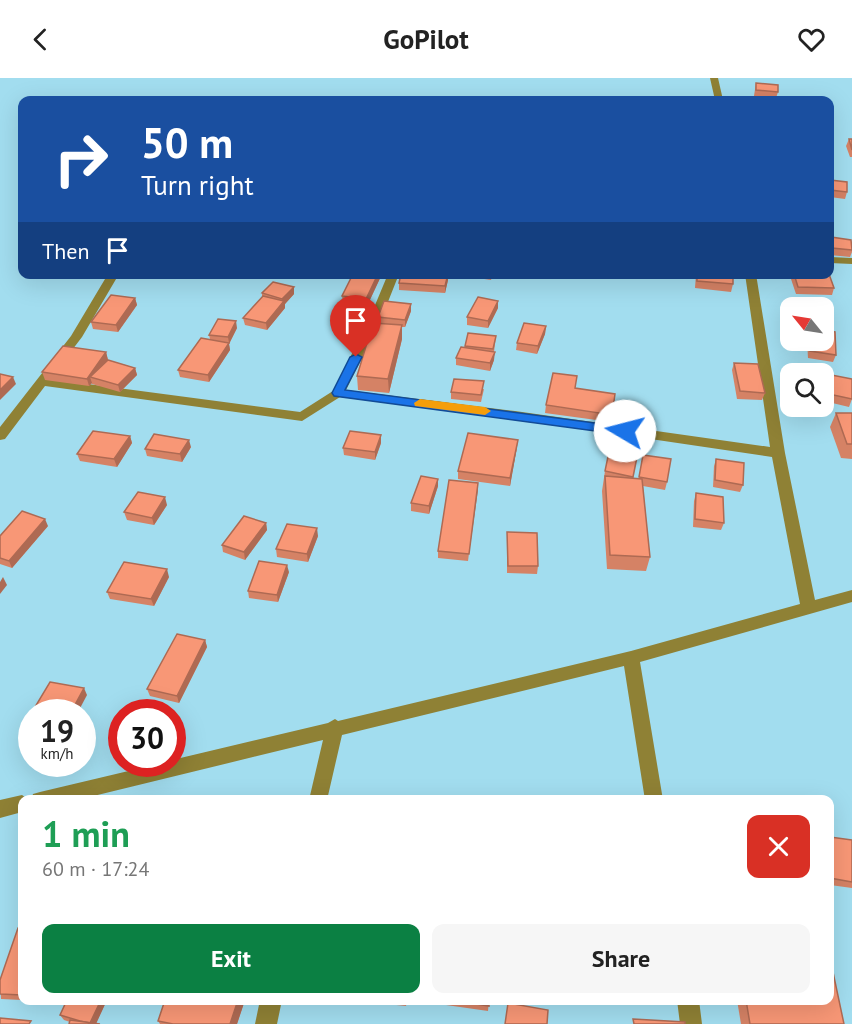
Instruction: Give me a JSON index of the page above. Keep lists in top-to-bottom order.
{
  "north": "top left",
  "page": {
    "header": "GoPilot",
    "turn": ["50 m", "Turn right"],
    "then": "Then",
    "speed": "19 km/h",
    "limit": "30",
    "heading": ["1 min", "60 m · 17:24"],
    "buttons": ["Exit", "Share"]
  }
}
